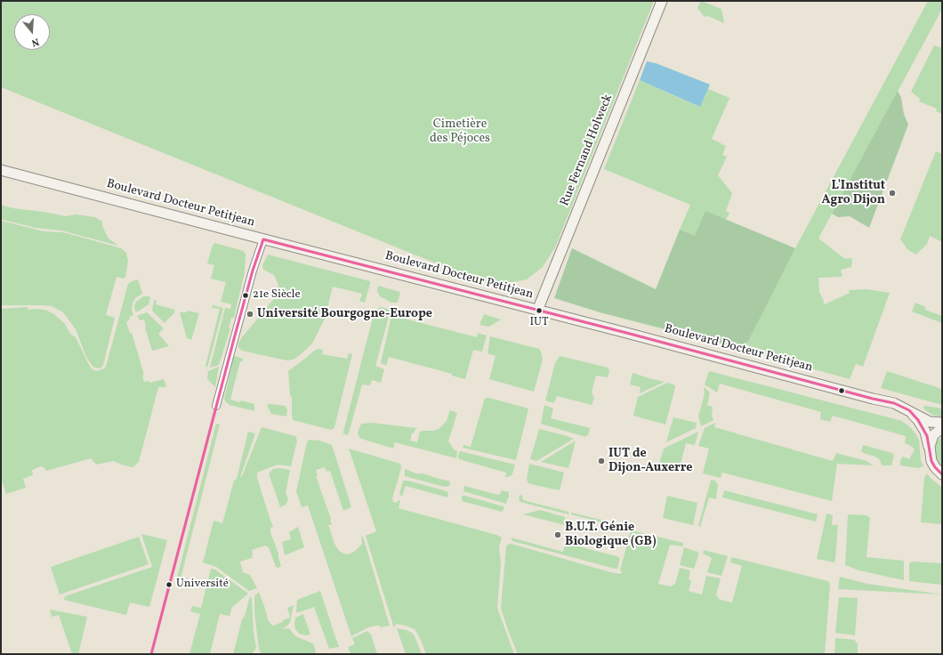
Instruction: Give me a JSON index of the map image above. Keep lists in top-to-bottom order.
{
  "streets": {
    "main road": ["Rue Fernand Holweck", "Boulevard Docteur Petitjean"]
  },
  "crossings": [
    ["Rue Fernand Holweck", "Boulevard Docteur Petitjean"]
  ],
  "parks": ["Cimetière des Péjoces"],
  "places": [
    "L'Institut Agro Dijon",
    "21e Siècle",
    "IUT",
    "Université Bourgogne-Europe",
    "IUT de Dijon-Auxerre",
    "B.U.T. Génie Biologique (GB)",
    "Université"
  ],
  "north": "bottom"
}
